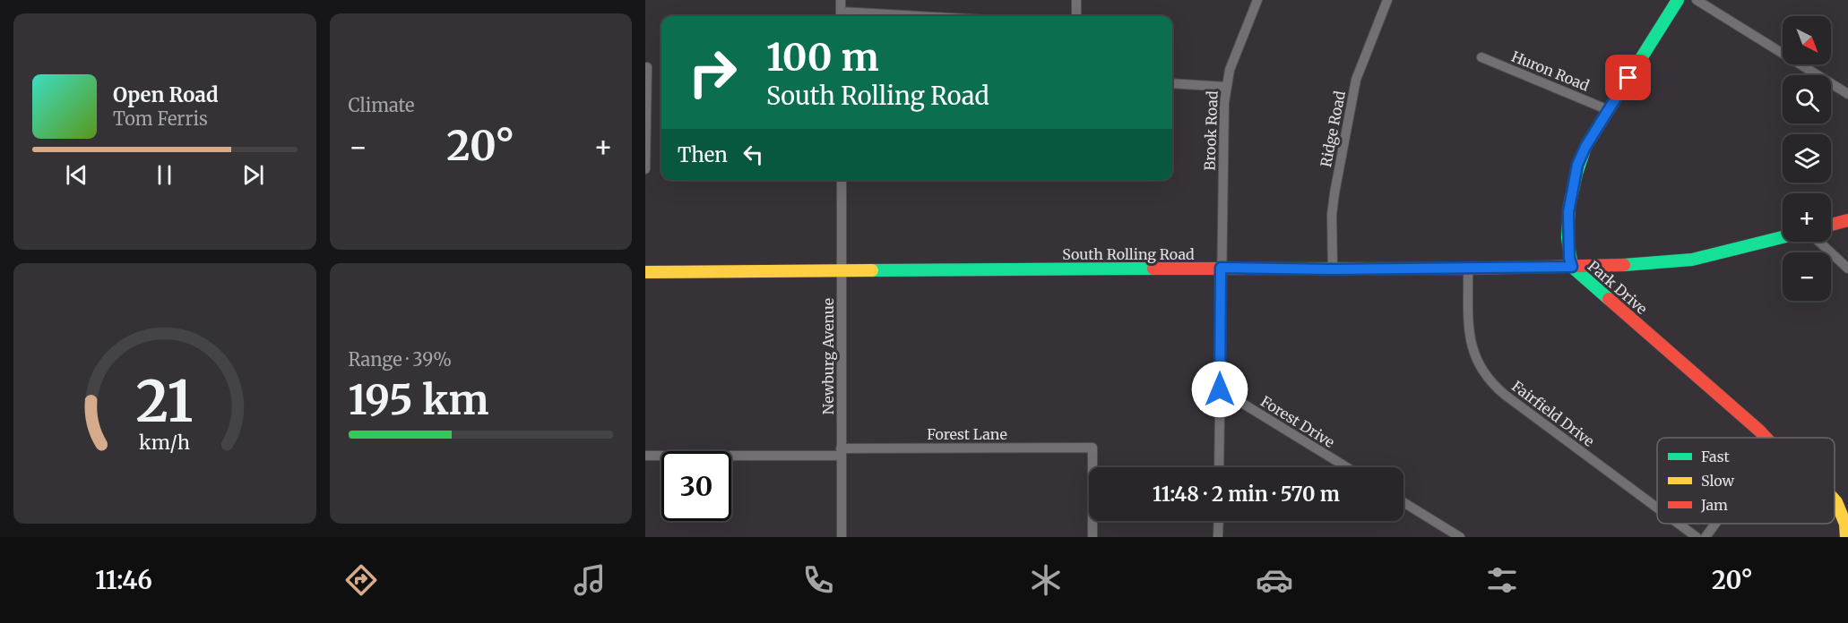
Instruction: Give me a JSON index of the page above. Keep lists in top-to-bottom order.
{
  "streets": {
    "main road": ["South Rolling Road", "Park Drive"],
    "street": [
      "Huron Road",
      "Ridge Road",
      "Brook Road",
      "Newburg Avenue",
      "Fairfield Drive",
      "Forest Drive",
      "Forest Lane"
    ]
  },
  "crossings": [
    ["Huron Road", "Park Drive"],
    ["Ridge Road", "South Rolling Road"],
    ["Brook Road", "South Rolling Road"],
    ["Brook Road", "Forest Drive"],
    ["South Rolling Road", "Park Drive"],
    ["South Rolling Road", "Newburg Avenue"],
    ["South Rolling Road", "Fairfield Drive"],
    ["Newburg Avenue", "Forest Lane"]
  ],
  "legend": ["Fast", "Slow", "Jam"],
  "north": "bottom right",
  "page": {
    "tile": [
      "Climate",
      ["Range · 39%", "195 km"]
    ],
    "map_buttons": ["+", "−"],
    "turn": ["100 m", "South Rolling Road"],
    "song": ["Open Road", "Tom Ferris"],
    "heat": ["−", "20°", "+"],
    "then": "Then",
    "limit": "30",
    "trip": "11:48 · 2 min · 570 m",
    "tabs": ["11:46", "20°"],
    "gauge": ["21", "km/h"]
  }
}
